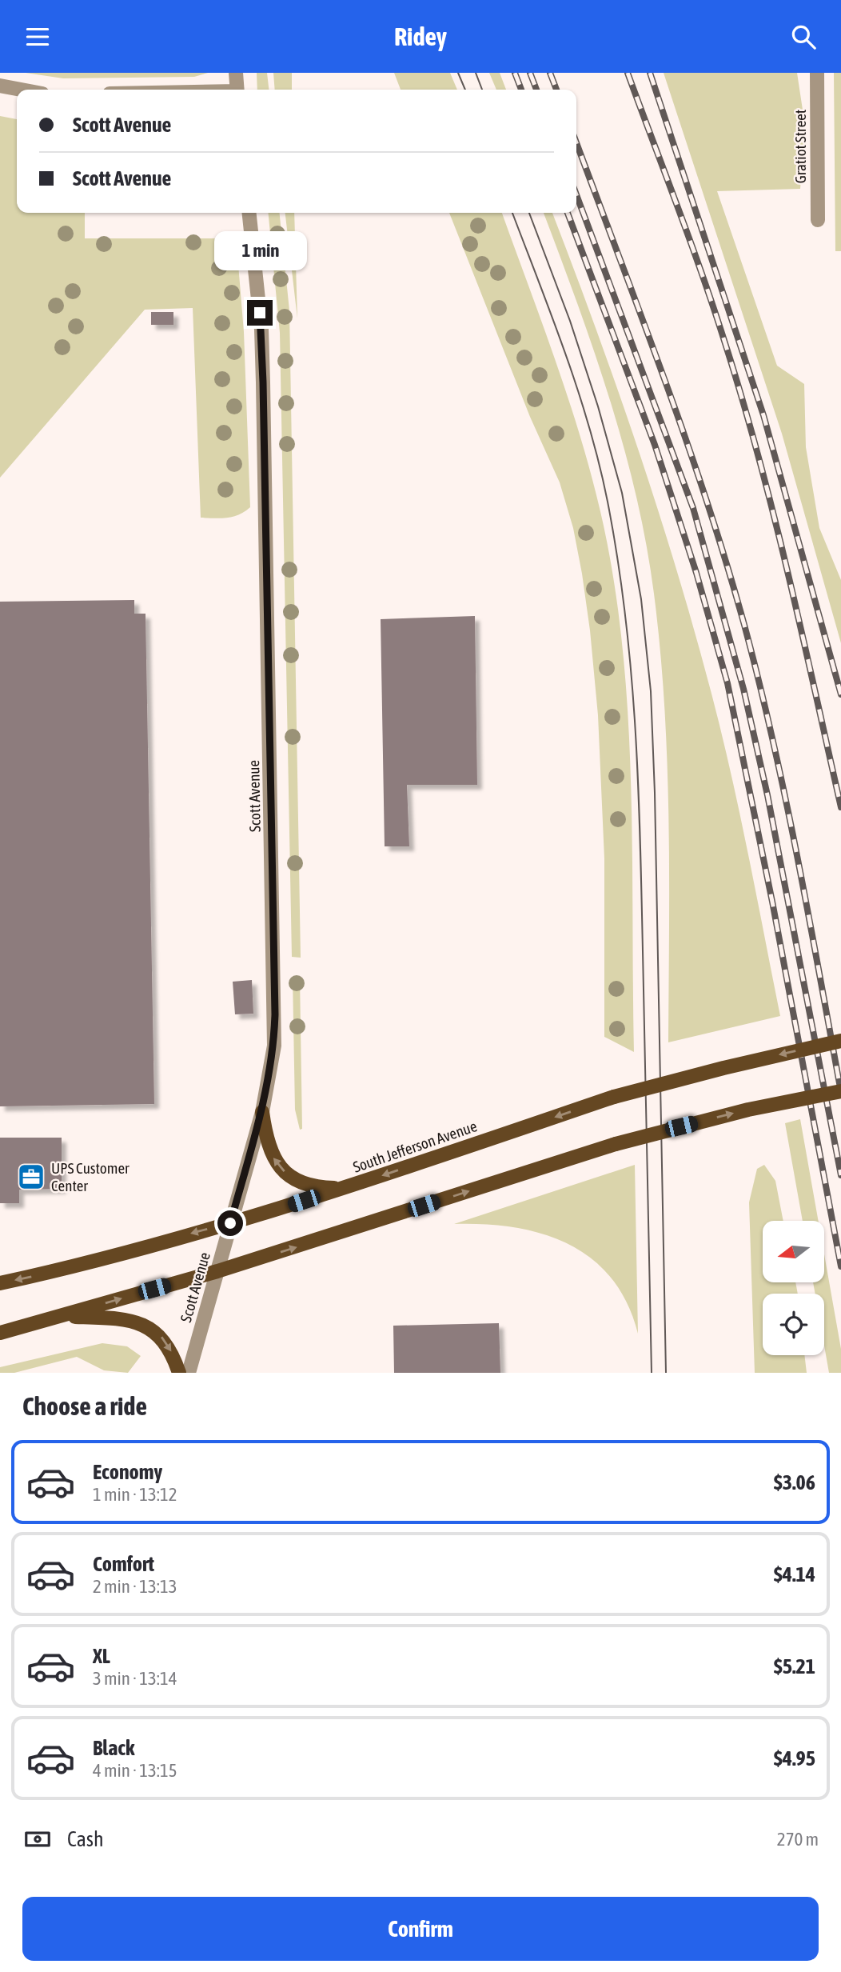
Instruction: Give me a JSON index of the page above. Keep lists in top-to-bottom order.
{
  "streets": {
    "main road": ["South Jefferson Avenue"],
    "street": ["Gratiot Street", "Scott Avenue"]
  },
  "crossings": [
    ["Scott Avenue", "South Jefferson Avenue"]
  ],
  "places": {
    "office": ["UPS Customer Center"]
  },
  "north": "left",
  "page": {
    "header": "Ridey",
    "banner": ["Scott Avenue", "Scott Avenue"],
    "bubble": "1 min",
    "heading": "Choose a ride",
    "list": [
      {
        "name": "Economy",
        "note": "1 min · 13:12",
        "value": "$3.06"
      },
      {
        "name": "Comfort",
        "note": "2 min · 13:13",
        "value": "$4.14"
      },
      {
        "name": "XL",
        "note": "3 min · 13:14",
        "value": "$5.21"
      },
      {
        "name": "Black",
        "note": "4 min · 13:15",
        "value": "$4.95"
      }
    ],
    "pay": ["Cash", "270 m"],
    "buttons": "Confirm"
  }
}
